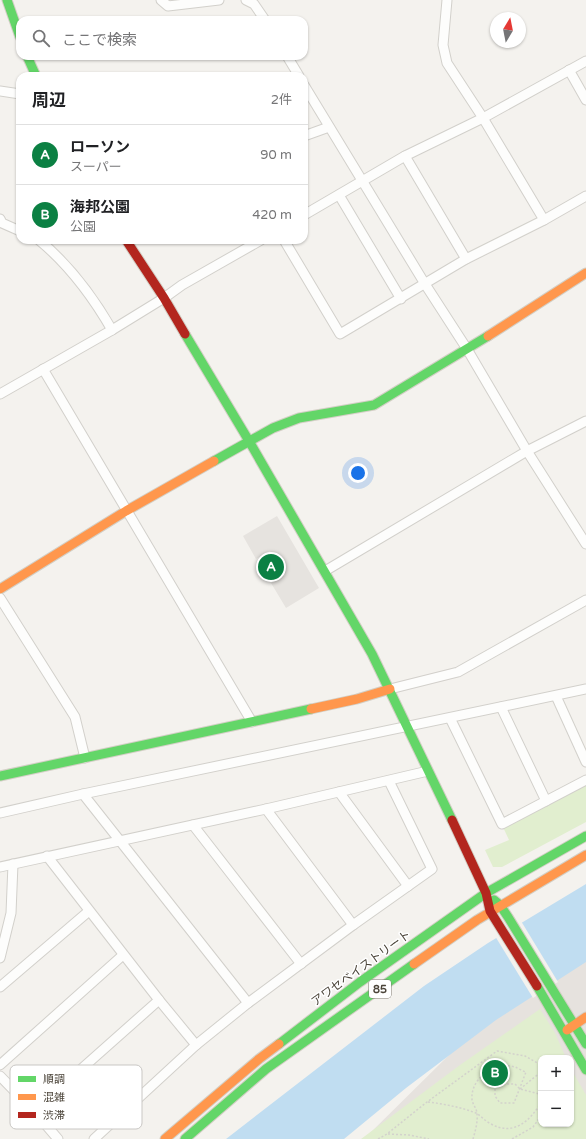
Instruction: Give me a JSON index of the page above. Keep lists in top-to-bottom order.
{
  "streets": {
    "street": ["アワセベイストリート", "85"]
  },
  "legend": ["順調", "混雑", "渋滞"],
  "north": "top",
  "page": {
    "search": "ここで検索",
    "heading": ["周辺", "2件"],
    "list": [
      {
        "mark": "A",
        "name": "ローソン",
        "note": "スーパー",
        "value": "90 m"
      },
      {
        "mark": "B",
        "name": "海邦公園",
        "note": "公園",
        "value": "420 m"
      }
    ],
    "pins": ["A", "B"],
    "map_buttons": ["+", "−"]
  }
}
